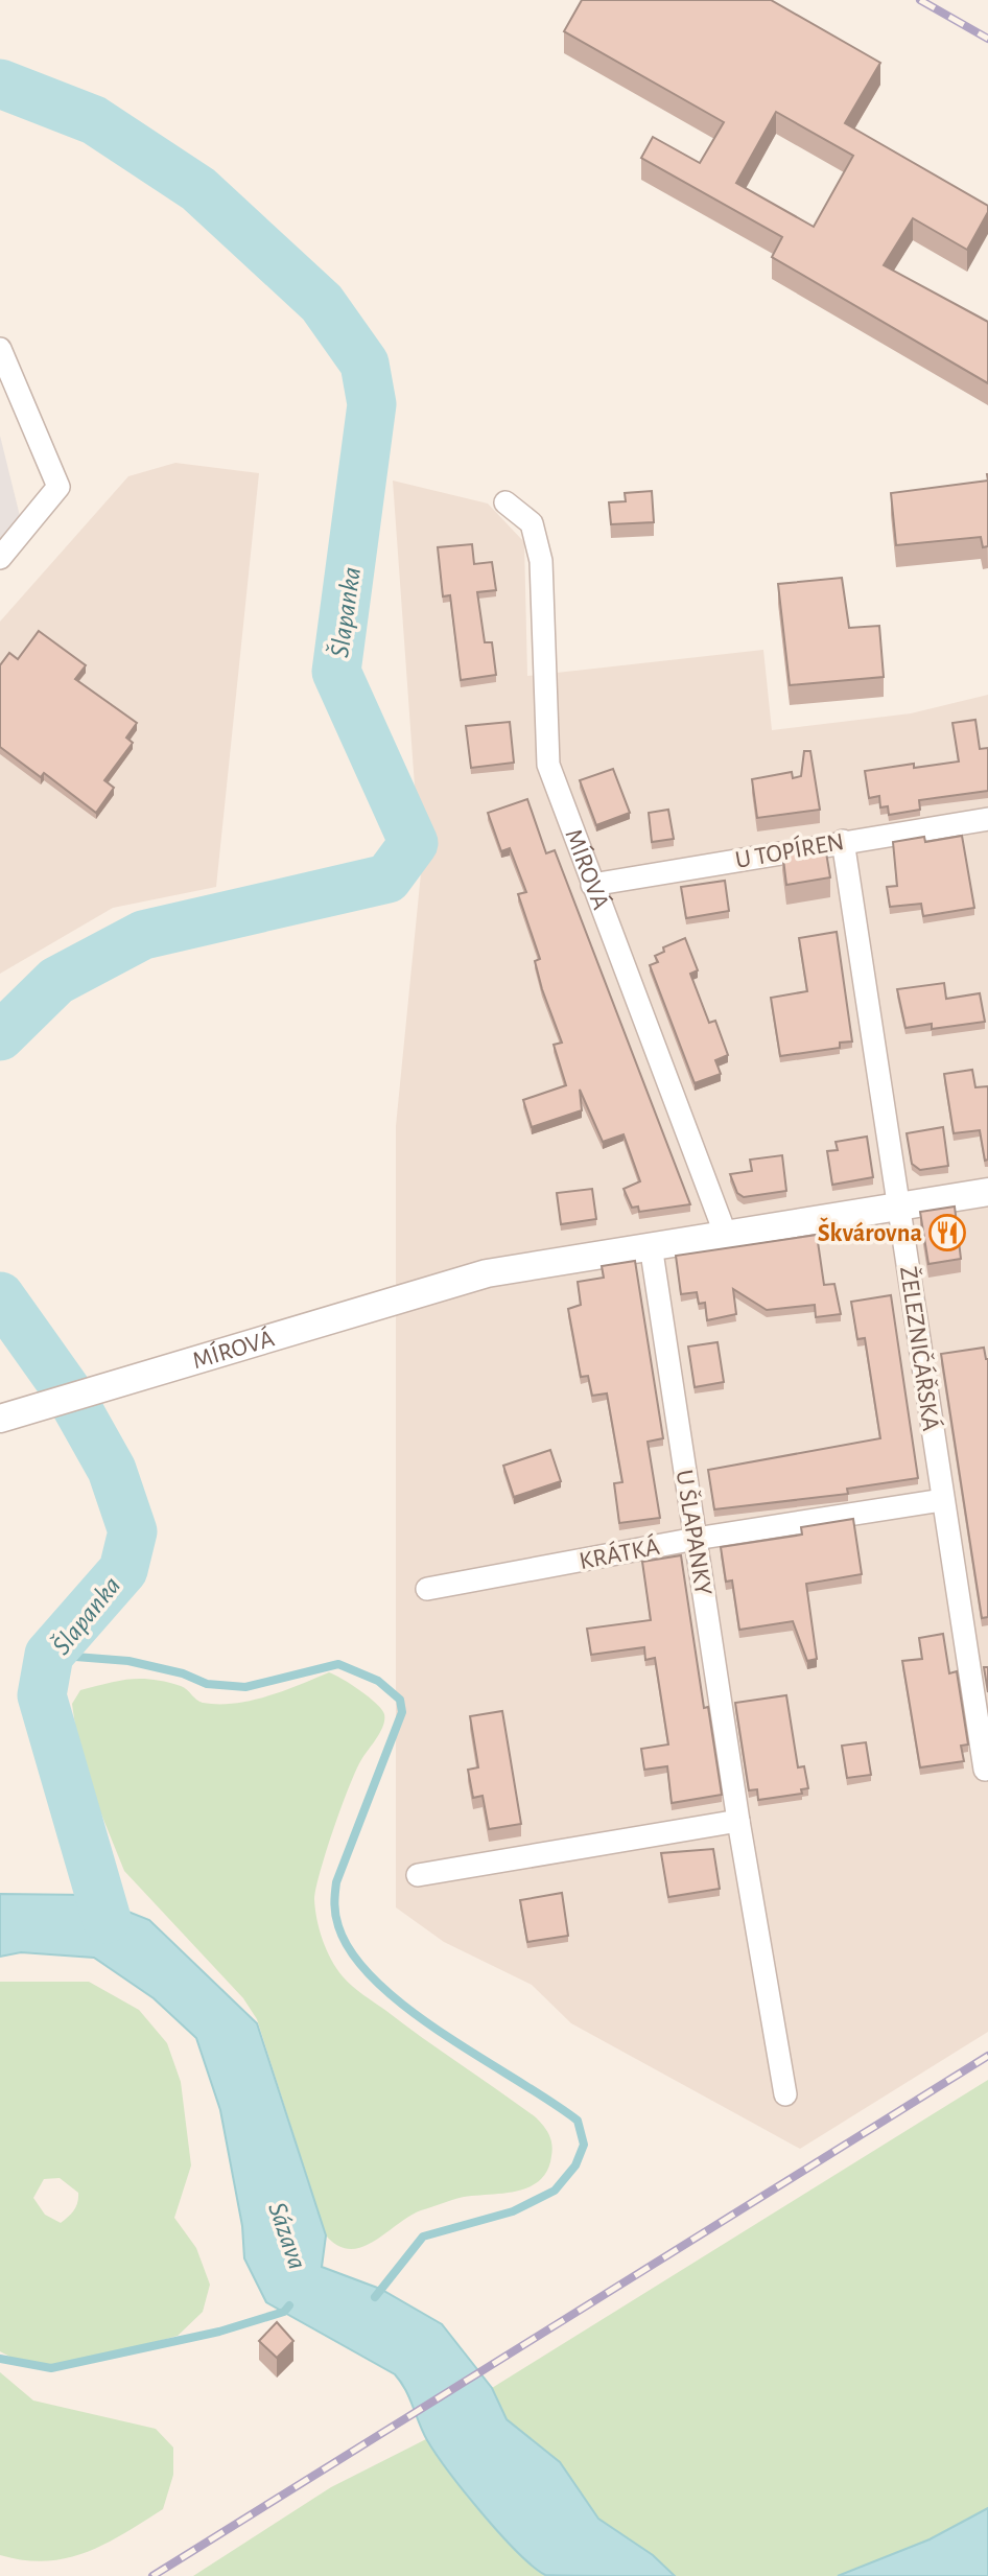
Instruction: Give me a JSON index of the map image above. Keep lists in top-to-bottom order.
{
  "streets": {
    "street": [
      "U TOPÍREN",
      "MÍROVÁ",
      "ŽELEZNIČÁŘSKÁ",
      "U ŠLAPANKY",
      "KRÁTKÁ"
    ]
  },
  "crossings": [
    ["U TOPÍREN", "MÍROVÁ"],
    ["U TOPÍREN", "ŽELEZNIČÁŘSKÁ"],
    ["MÍROVÁ", "ŽELEZNIČÁŘSKÁ"],
    ["MÍROVÁ", "U ŠLAPANKY"],
    ["ŽELEZNIČÁŘSKÁ", "KRÁTKÁ"],
    ["U ŠLAPANKY", "KRÁTKÁ"]
  ],
  "water": ["Šlapanka", "Sázava"],
  "places": {
    "restaurant": ["Škvárovna"]
  }
}
